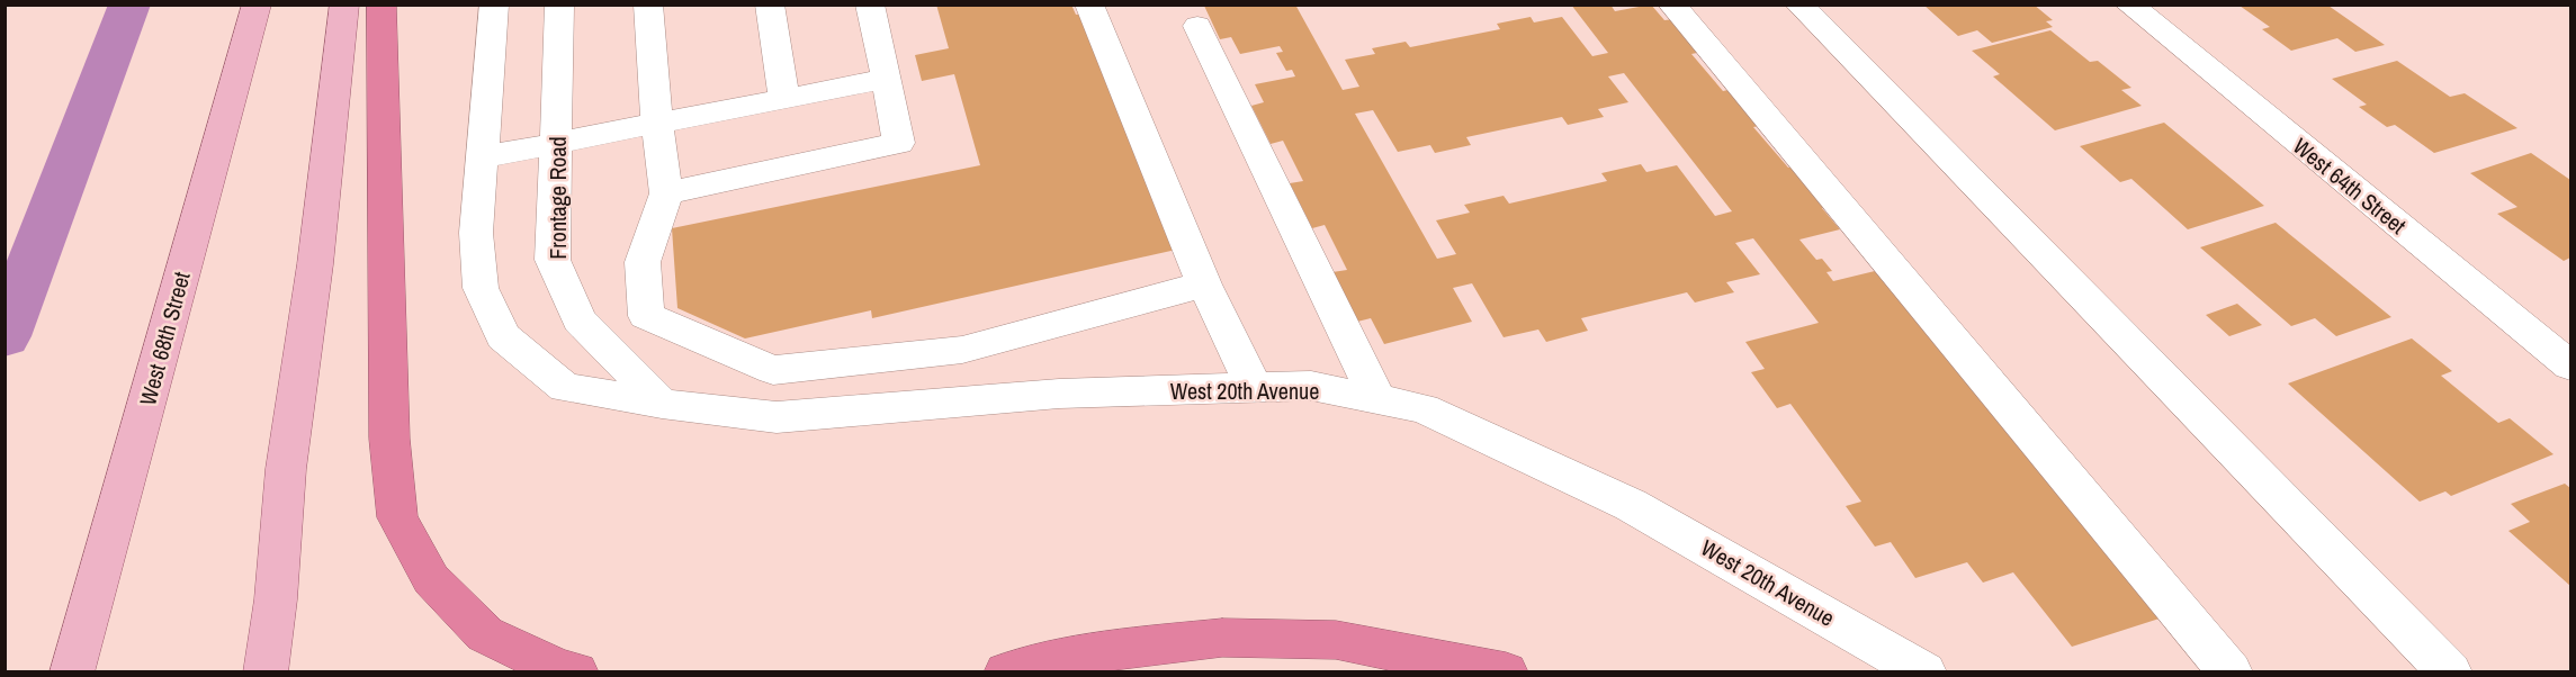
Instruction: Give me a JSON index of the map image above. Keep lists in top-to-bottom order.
{
  "streets": {
    "main road": ["West 68th Street"],
    "street": ["West 64th Street", "Frontage Road", "West 20th Avenue"]
  },
  "crossings": [
    ["Frontage Road", "West 20th Avenue"]
  ]
}
